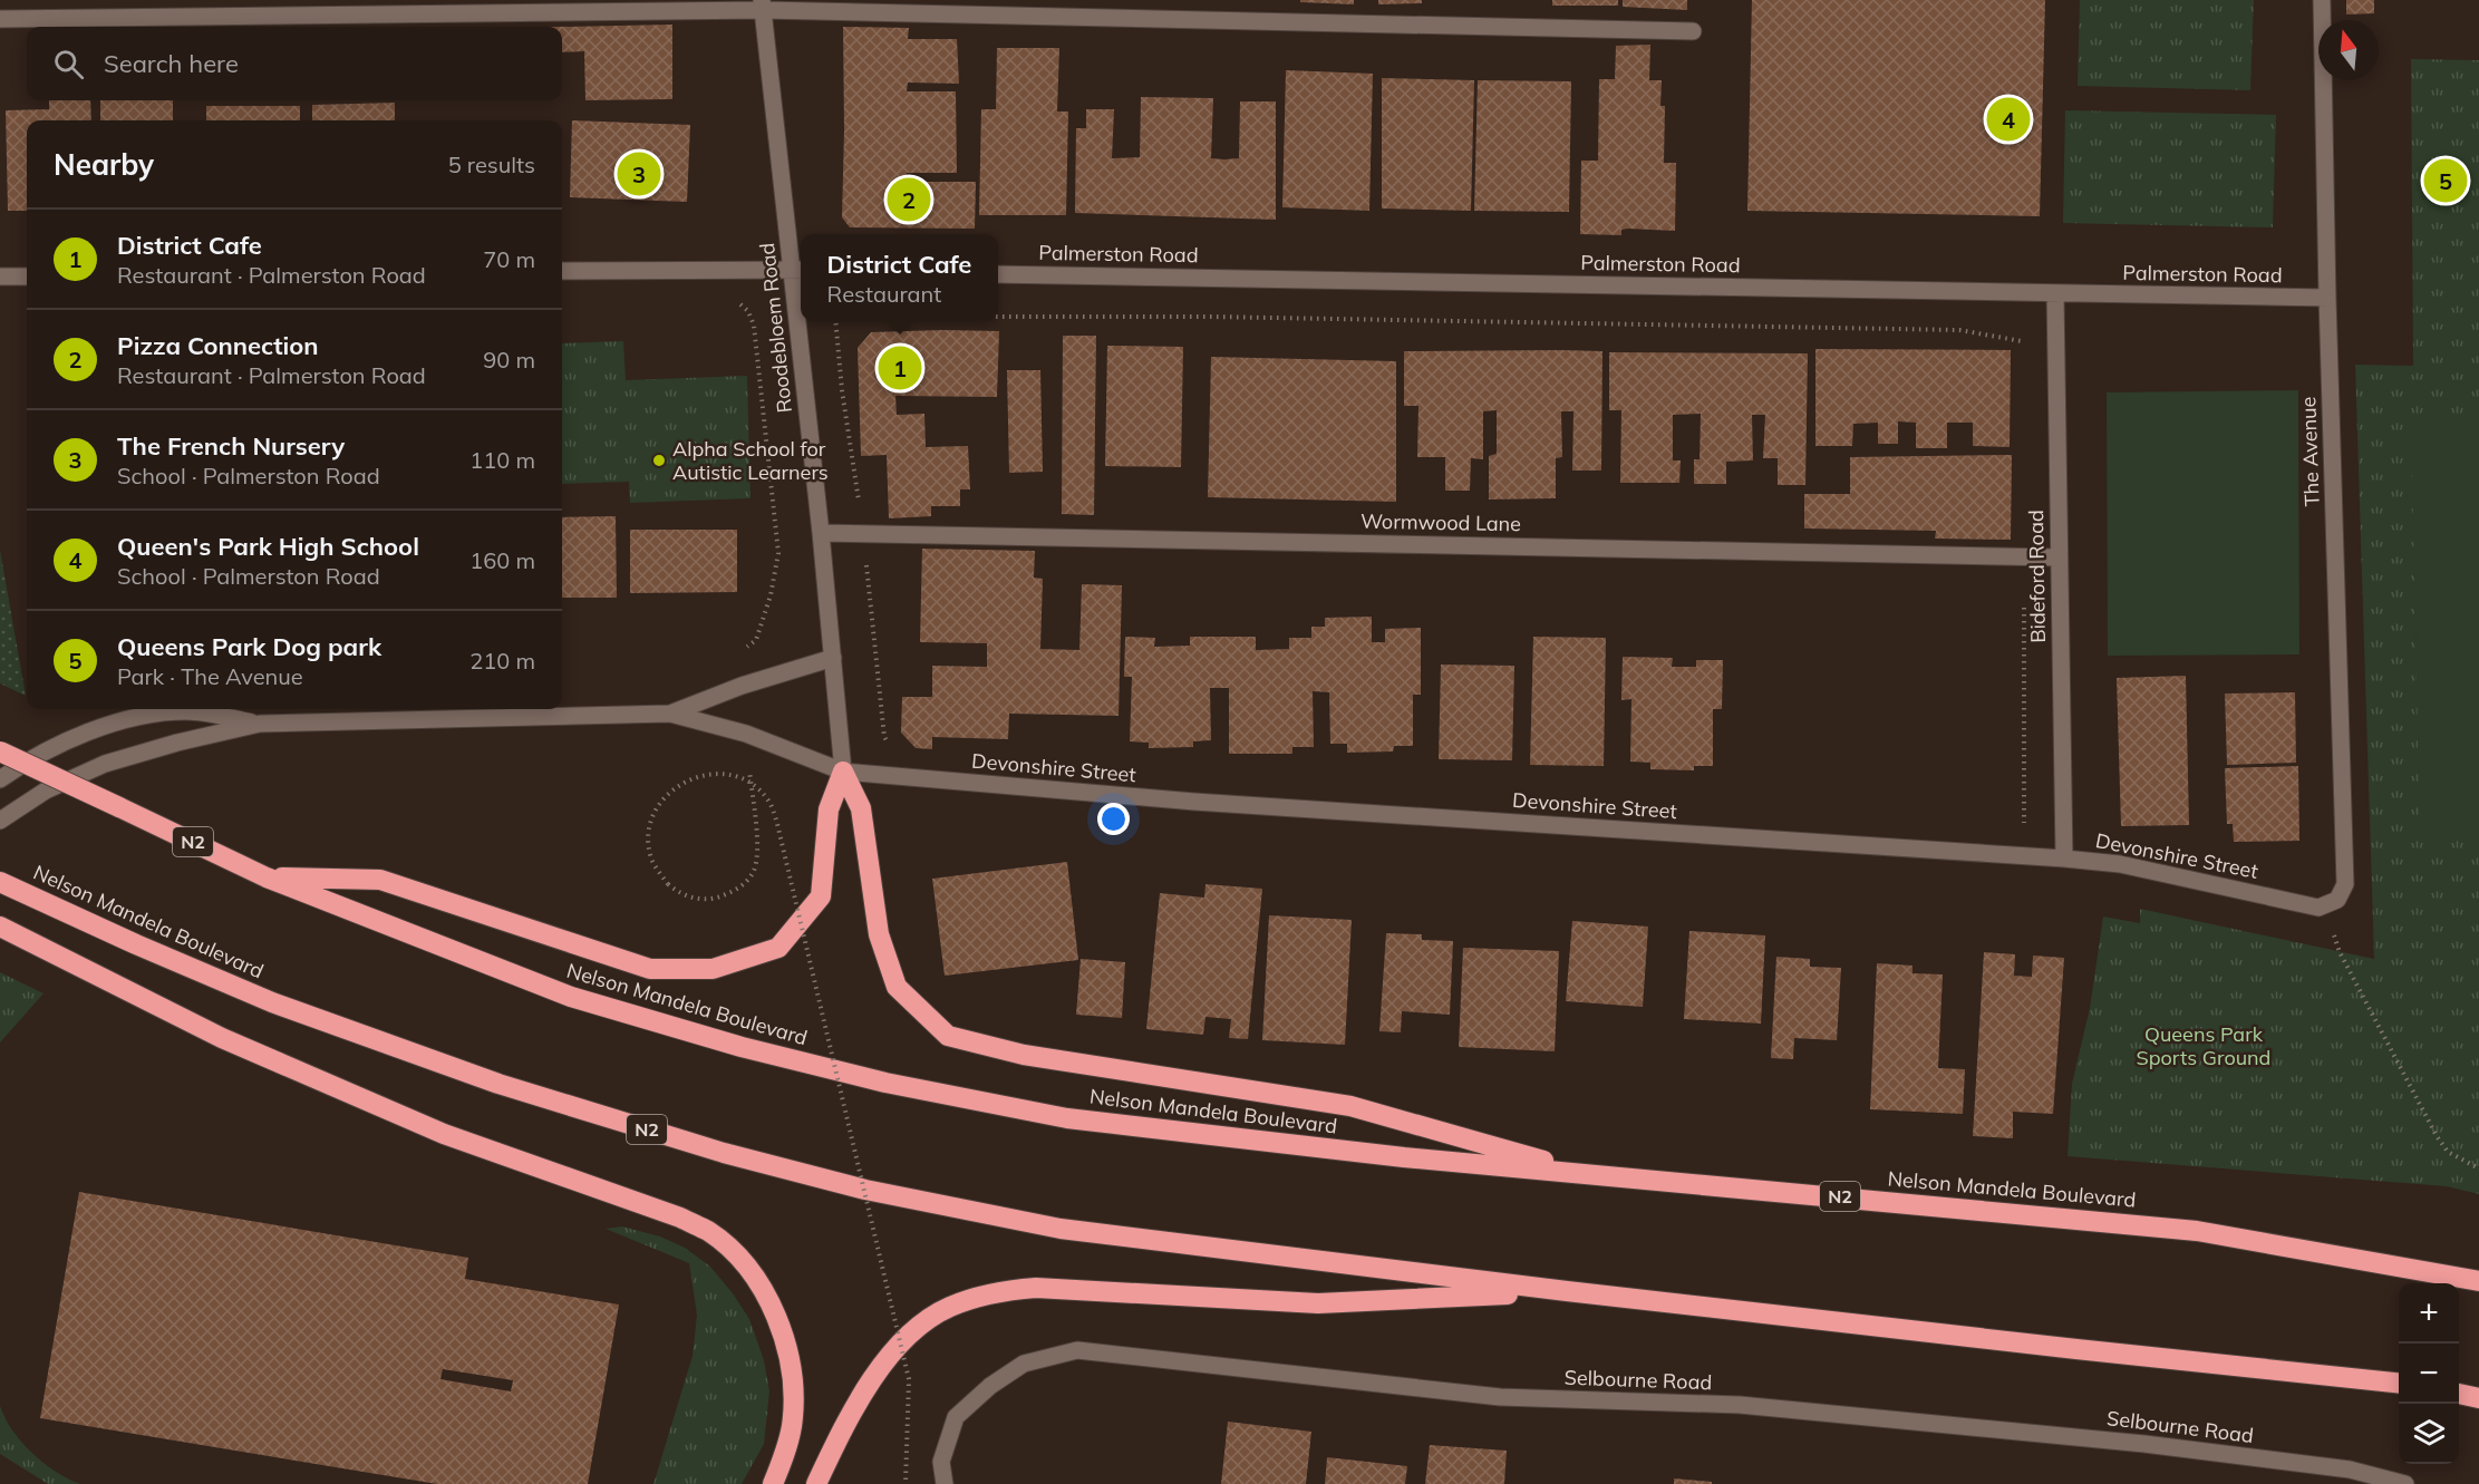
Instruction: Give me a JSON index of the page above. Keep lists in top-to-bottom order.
{
  "streets": {
    "highway": ["N2", "Nelson Mandela Boulevard"],
    "street": [
      "Palmerston Road",
      "Roodebloem Road",
      "The Avenue",
      "Wormwood Lane",
      "Bideford Road",
      "Devonshire Street",
      "Selbourne Road"
    ]
  },
  "crossings": [
    ["Palmerston Road", "The Avenue"],
    ["Palmerston Road", "Bideford Road"],
    ["Roodebloem Road", "Wormwood Lane"],
    ["Roodebloem Road", "Devonshire Street"],
    ["The Avenue", "Devonshire Street"],
    ["Wormwood Lane", "Bideford Road"],
    ["Bideford Road", "Devonshire Street"]
  ],
  "parks": ["Queens Park Sports Ground"],
  "places": ["Alpha School for Autistic Learners"],
  "north": "top",
  "page": {
    "search": "Search here",
    "pins": [
      "4",
      "3",
      "5",
      "2",
      "1"
    ],
    "heading": ["Nearby", "5 results"],
    "list": [
      {
        "mark": "1",
        "name": "District Cafe",
        "note": "Restaurant · Palmerston Road",
        "value": "70 m"
      },
      {
        "mark": "2",
        "name": "Pizza Connection",
        "note": "Restaurant · Palmerston Road",
        "value": "90 m"
      },
      {
        "mark": "3",
        "name": "The French Nursery",
        "note": "School · Palmerston Road",
        "value": "110 m"
      },
      {
        "mark": "4",
        "name": "Queen's Park High School",
        "note": "School · Palmerston Road",
        "value": "160 m"
      },
      {
        "mark": "5",
        "name": "Queens Park Dog park",
        "note": "Park · The Avenue",
        "value": "210 m"
      }
    ],
    "popup": ["District Cafe", "Restaurant"],
    "map_buttons": ["+", "−"]
  }
}
